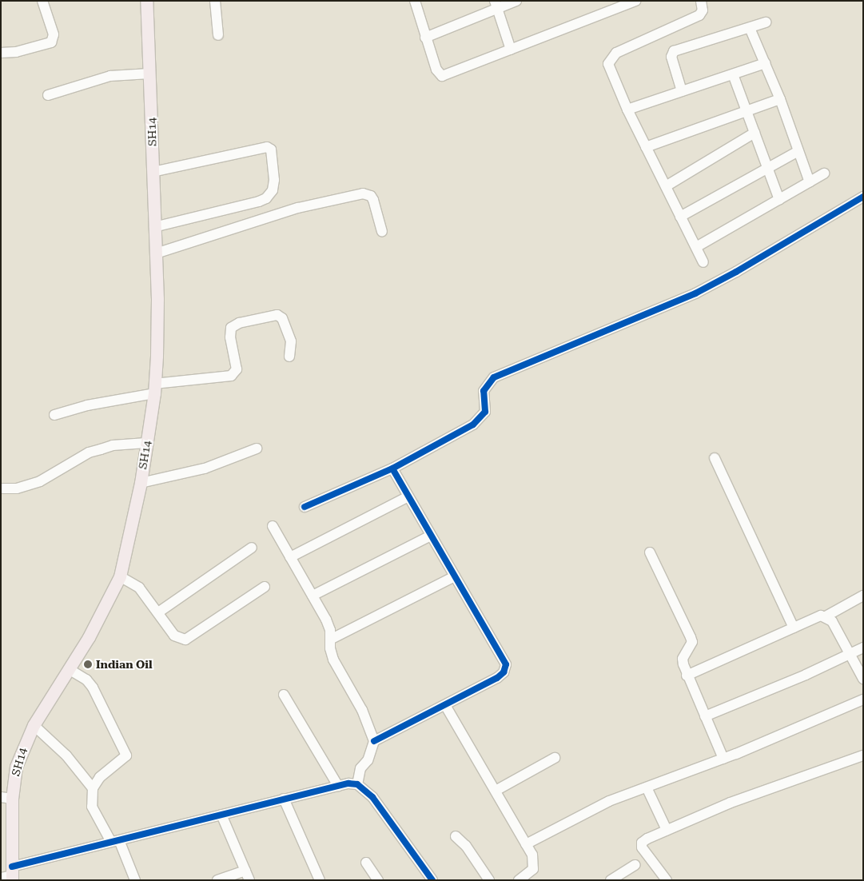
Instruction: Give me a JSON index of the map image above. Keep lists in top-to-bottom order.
{
  "streets": {
    "main road": ["SH14"]
  },
  "places": ["Indian Oil"]
}
